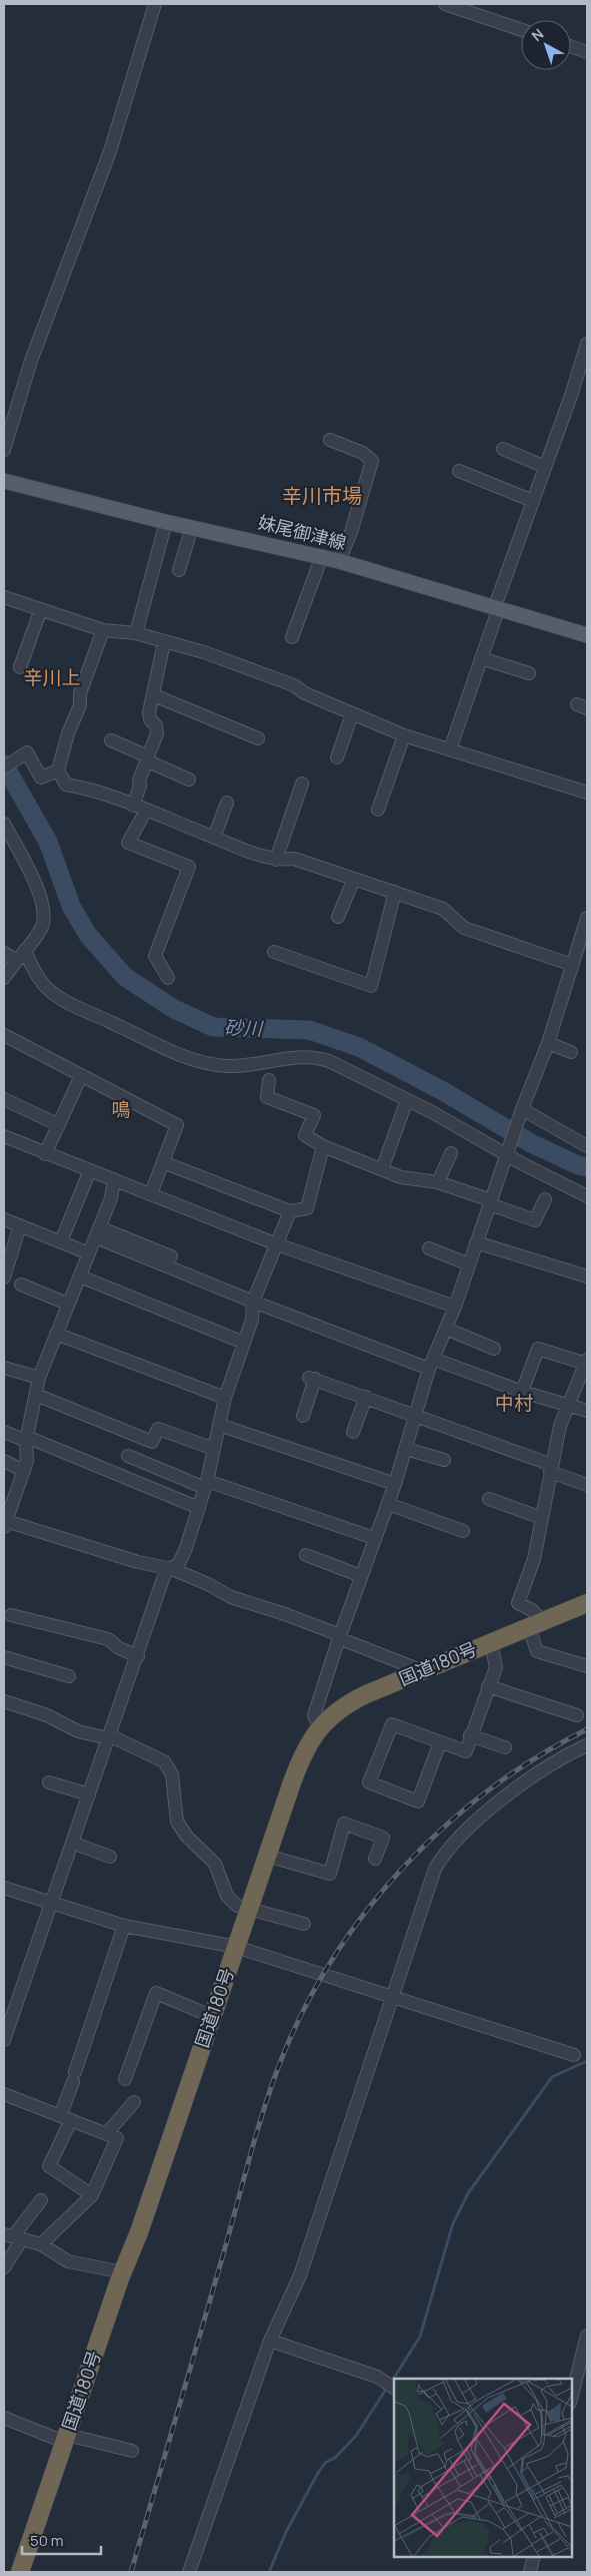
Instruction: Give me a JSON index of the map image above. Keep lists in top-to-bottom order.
{
  "streets": {
    "highway": ["国道180号"],
    "main road": ["妹尾御津線"]
  },
  "districts": [
    "辛川市場",
    "辛川上",
    "鳴",
    "中村"
  ],
  "water": ["砂川"],
  "scale_bar": "50 m",
  "north": "top left"
}
